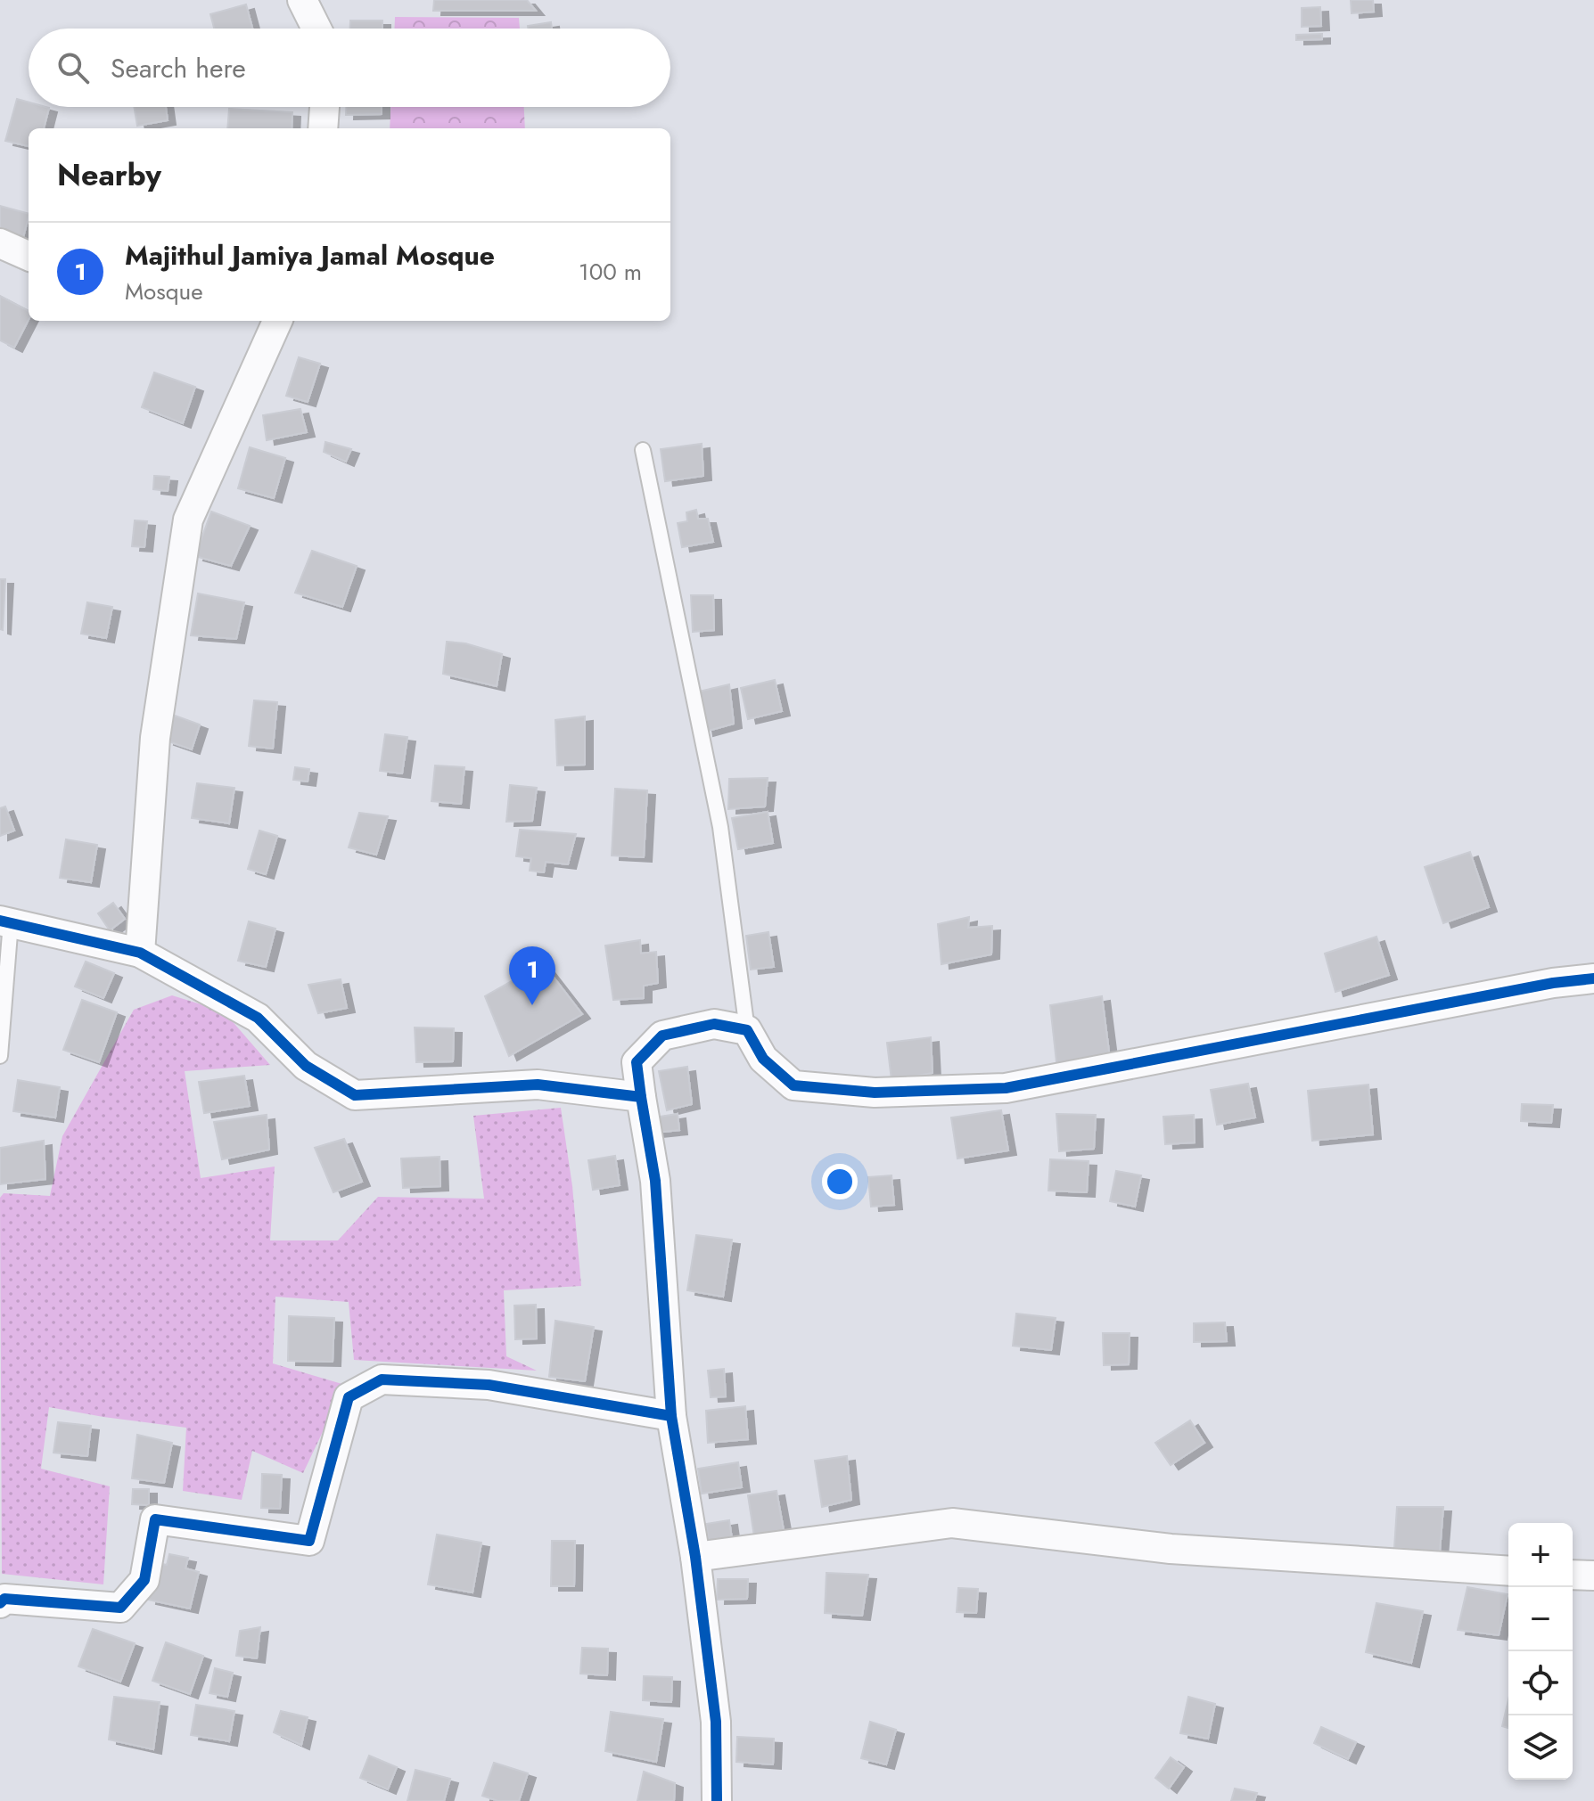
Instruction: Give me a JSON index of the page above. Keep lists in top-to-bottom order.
{
  "page": {
    "search": "Search here",
    "heading": "Nearby",
    "list": [
      {
        "mark": "1",
        "name": "Majithul Jamiya Jamal Mosque",
        "note": "Mosque",
        "value": "100 m"
      }
    ],
    "pins": "1",
    "map_buttons": ["+", "−"]
  }
}
